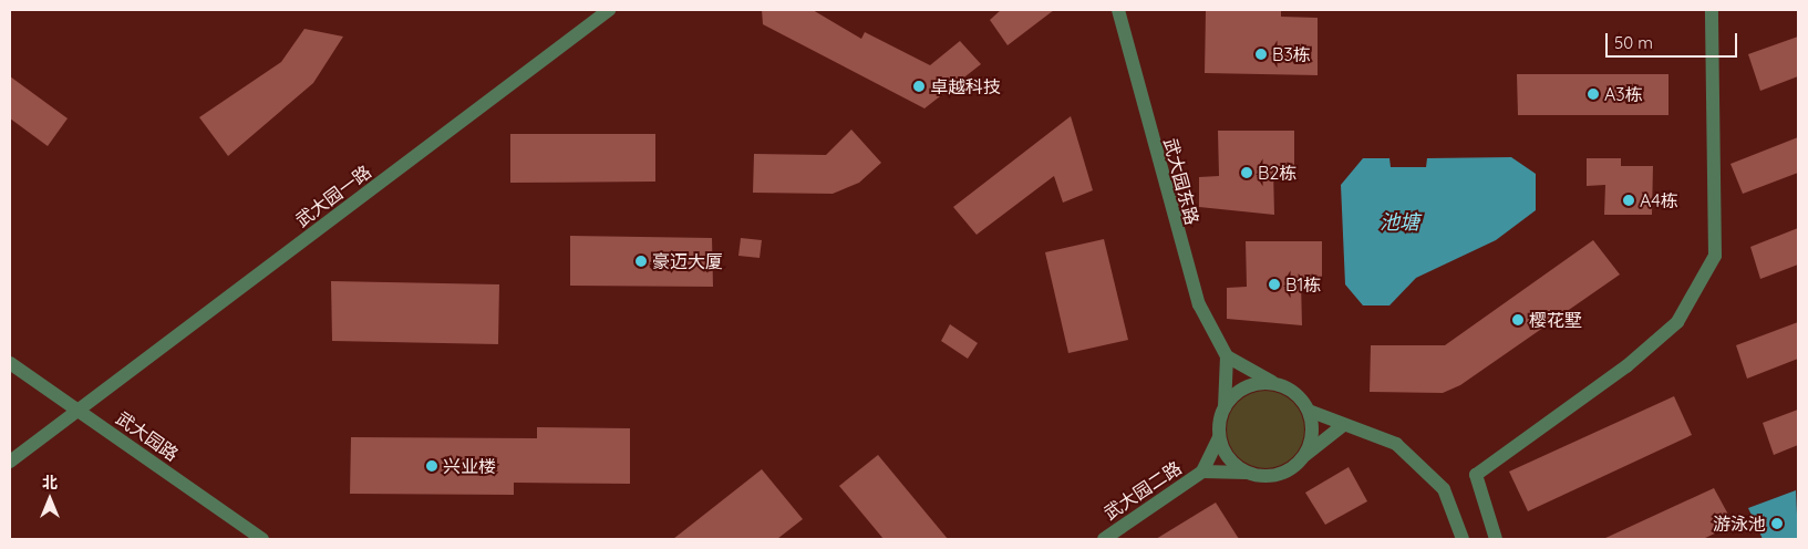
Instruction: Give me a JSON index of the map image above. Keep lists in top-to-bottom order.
{
  "streets": {
    "street": [
      "武大园东路",
      "武大园一路",
      "武大园路",
      "武大园二路"
    ]
  },
  "crossings": [
    ["武大园一路", "武大园路"]
  ],
  "water": ["池塘"],
  "places": [
    "B3栋",
    "卓越科技",
    "A3栋",
    "B2栋",
    "A4栋",
    "豪迈大厦",
    "B1栋",
    "樱花墅",
    "兴业楼",
    "游泳池"
  ],
  "scale_bar": "50 m",
  "north": "top"
}
